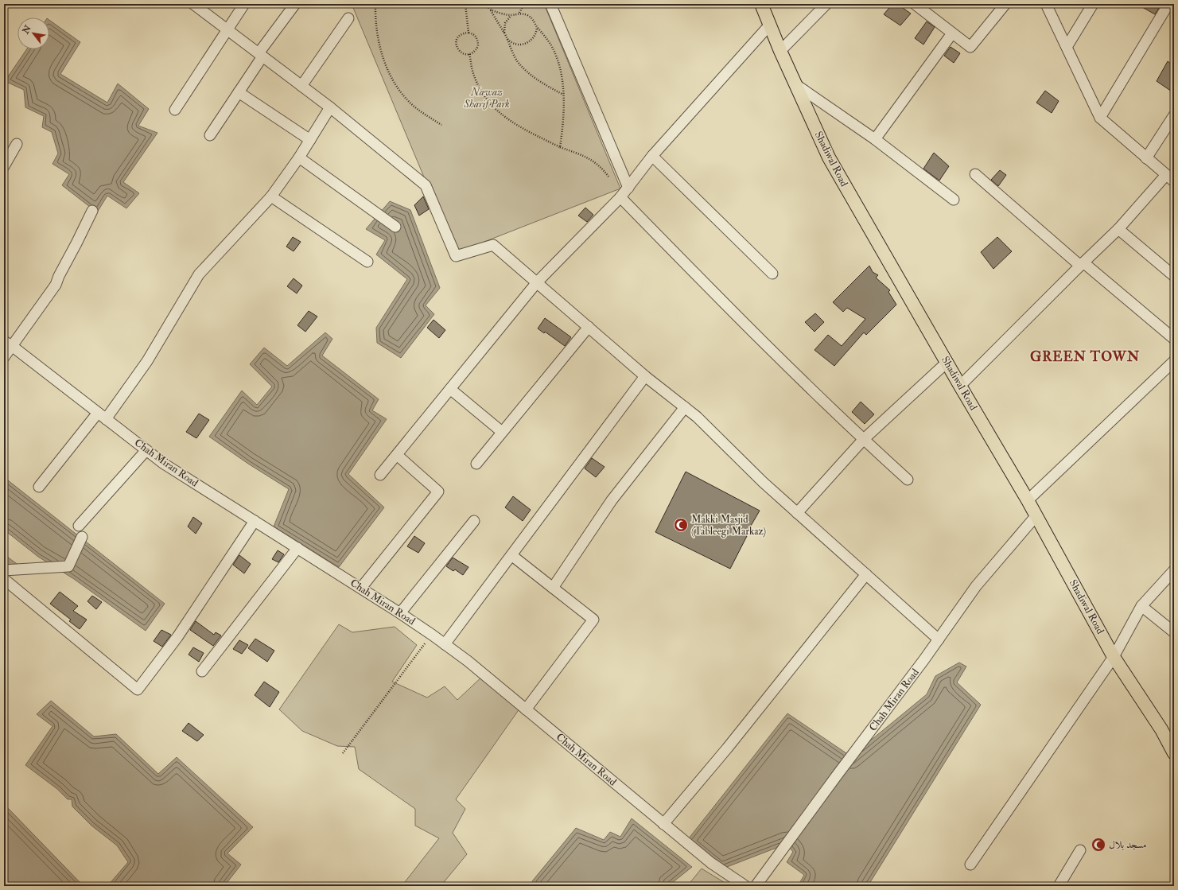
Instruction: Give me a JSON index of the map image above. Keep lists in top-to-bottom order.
{
  "streets": {
    "main road": ["Shadiwal Road"],
    "street": ["Chah Miran Road"]
  },
  "crossings": [
    ["Shadiwal Road", "Chah Miran Road"]
  ],
  "districts": ["GREEN TOWN"],
  "parks": ["Nawaz Sharif Park"],
  "places": {
    "mosque": ["Makki Masjid (Tableegi Markaz)", "مسجد بلال"]
  },
  "north": "top left"
}
